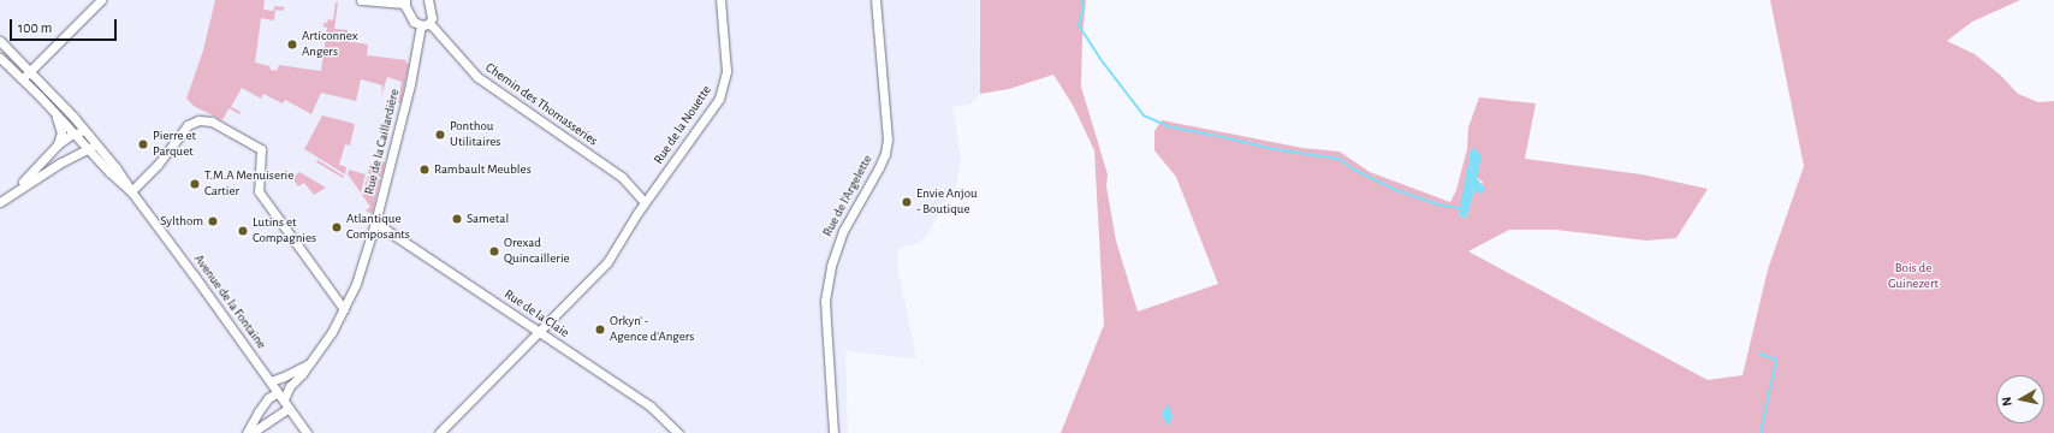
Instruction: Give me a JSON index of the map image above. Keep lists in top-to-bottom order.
{
  "streets": {
    "street": [
      "Chemin des Thomasseries",
      "Rue de la Nouette",
      "Rue de la Caillardière",
      "Rue de l'Argelette",
      "Avenue de la Fontaine",
      "Rue de la Claie"
    ]
  },
  "crossings": [
    ["Chemin des Thomasseries", "Rue de la Nouette"],
    ["Chemin des Thomasseries", "Rue de la Caillardière"],
    ["Rue de la Nouette", "Rue de la Claie"],
    ["Rue de la Caillardière", "Avenue de la Fontaine"],
    ["Rue de la Caillardière", "Rue de la Claie"]
  ],
  "parks": ["Bois de Guinezert"],
  "places": [
    "Articonnex Angers",
    "Ponthou Utilitaires",
    "Pierre et Parquet",
    "Rambault Meubles",
    "T.M.A Menuiserie Cartier",
    "Envie Anjou - Boutique",
    "Sametal",
    "Sylthom",
    "Atlantique Composants",
    "Lutins et Compagnies",
    "Orexad Quincaillerie",
    "Orkyn' - Agence d'Angers"
  ],
  "scale_bar": "100 m",
  "north": "left"
}
